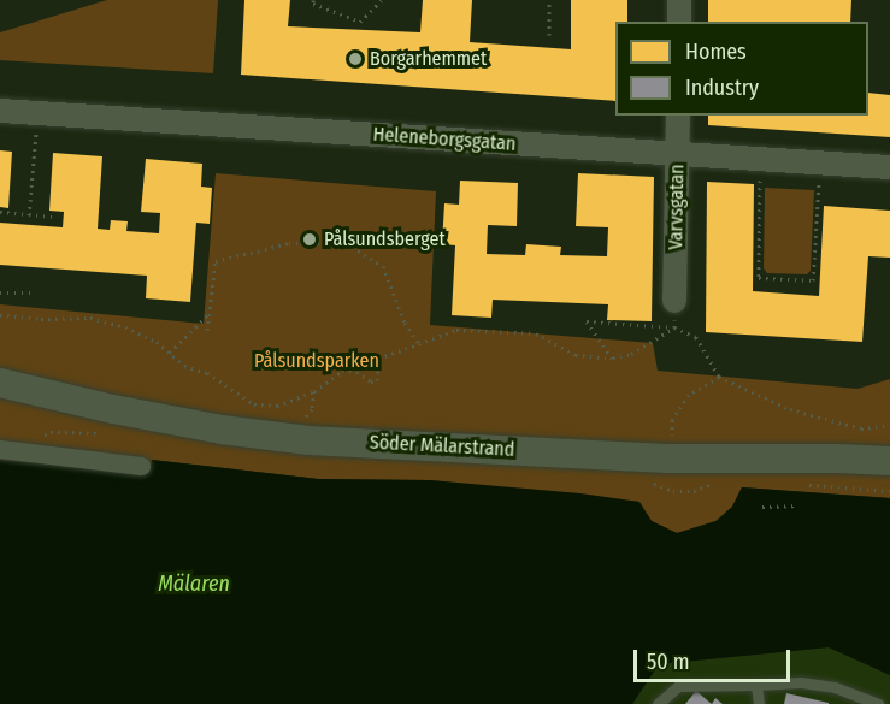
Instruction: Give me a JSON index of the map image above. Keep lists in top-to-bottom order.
{
  "streets": {
    "street": ["Heleneborgsgatan", "Varvsgatan", "Söder Mälarstrand"]
  },
  "crossings": [
    ["Heleneborgsgatan", "Varvsgatan"]
  ],
  "water": ["Mälaren"],
  "parks": ["Pålsundsparken"],
  "places": ["Borgarhemmet", "Pålsundsberget"],
  "legend": ["Homes", "Industry"],
  "scale_bar": "50 m"
}
